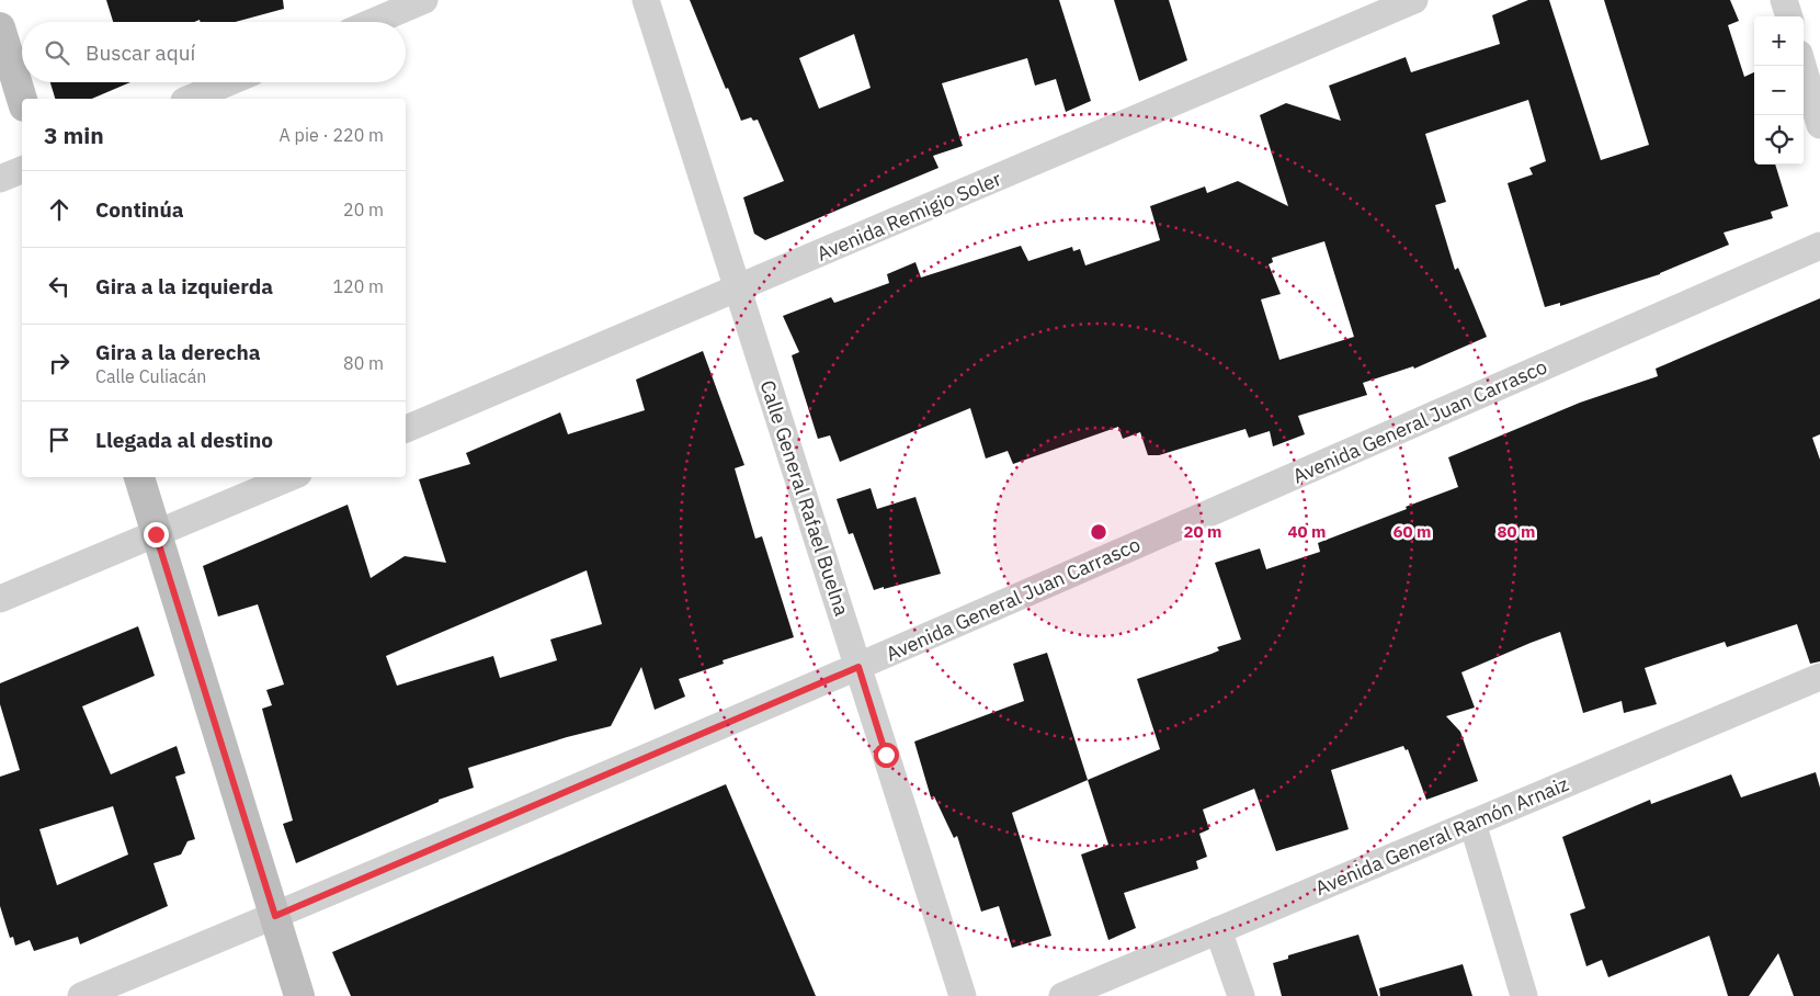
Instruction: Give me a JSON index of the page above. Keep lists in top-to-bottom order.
{
  "streets": {
    "street": [
      "Avenida Remigio Soler",
      "Avenida General Juan Carrasco",
      "Calle General Rafael Buelna",
      "Avenida General Ramón Arnaiz"
    ]
  },
  "crossings": [
    ["Avenida Remigio Soler", "Calle General Rafael Buelna"],
    ["Avenida General Juan Carrasco", "Calle General Rafael Buelna"]
  ],
  "page": {
    "map_buttons": ["+", "−"],
    "search": "Buscar aquí",
    "heading": ["3 min", "A pie · 220 m"],
    "list": [
      ["Continúa", "20 m"],
      ["Gira a la izquierda", "120 m"],
      ["Gira a la derecha", "Calle Culiacán", "80 m"],
      "Llegada al destino"
    ]
  },
  "rings": [
    "20 m",
    "40 m",
    "60 m",
    "80 m"
  ]
}
